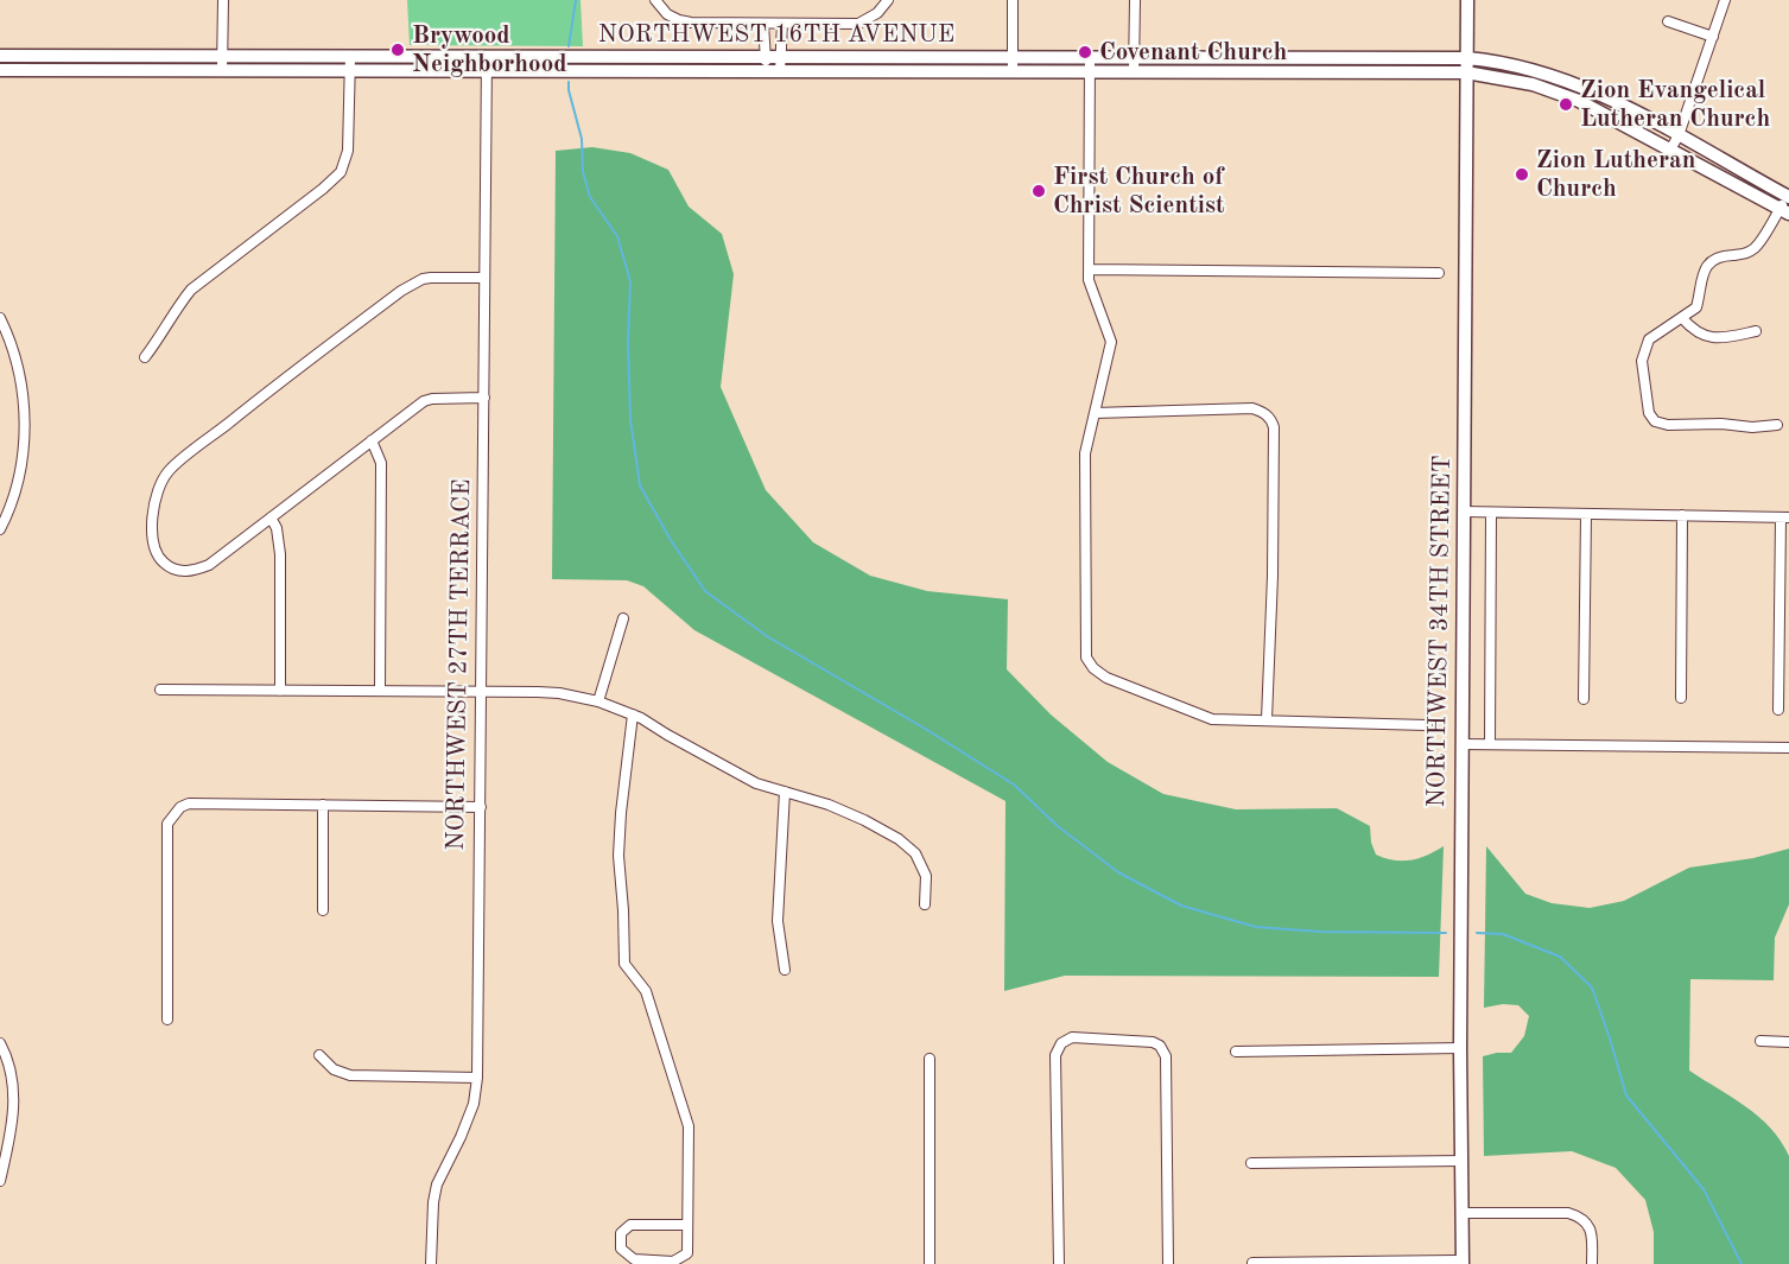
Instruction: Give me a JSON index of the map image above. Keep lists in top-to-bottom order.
{
  "streets": {
    "main road": ["NORTHWEST 16TH AVENUE", "NORTHWEST 34TH STREET"],
    "street": ["NORTHWEST 27TH TERRACE"]
  },
  "crossings": [
    ["NORTHWEST 16TH AVENUE", "NORTHWEST 34TH STREET"],
    ["NORTHWEST 16TH AVENUE", "NORTHWEST 27TH TERRACE"]
  ],
  "places": [
    "Brywood Neighborhood",
    "Covenant Church",
    "Zion Evangelical Lutheran Church",
    "Zion Lutheran Church",
    "First Church of Christ Scientist"
  ]
}
